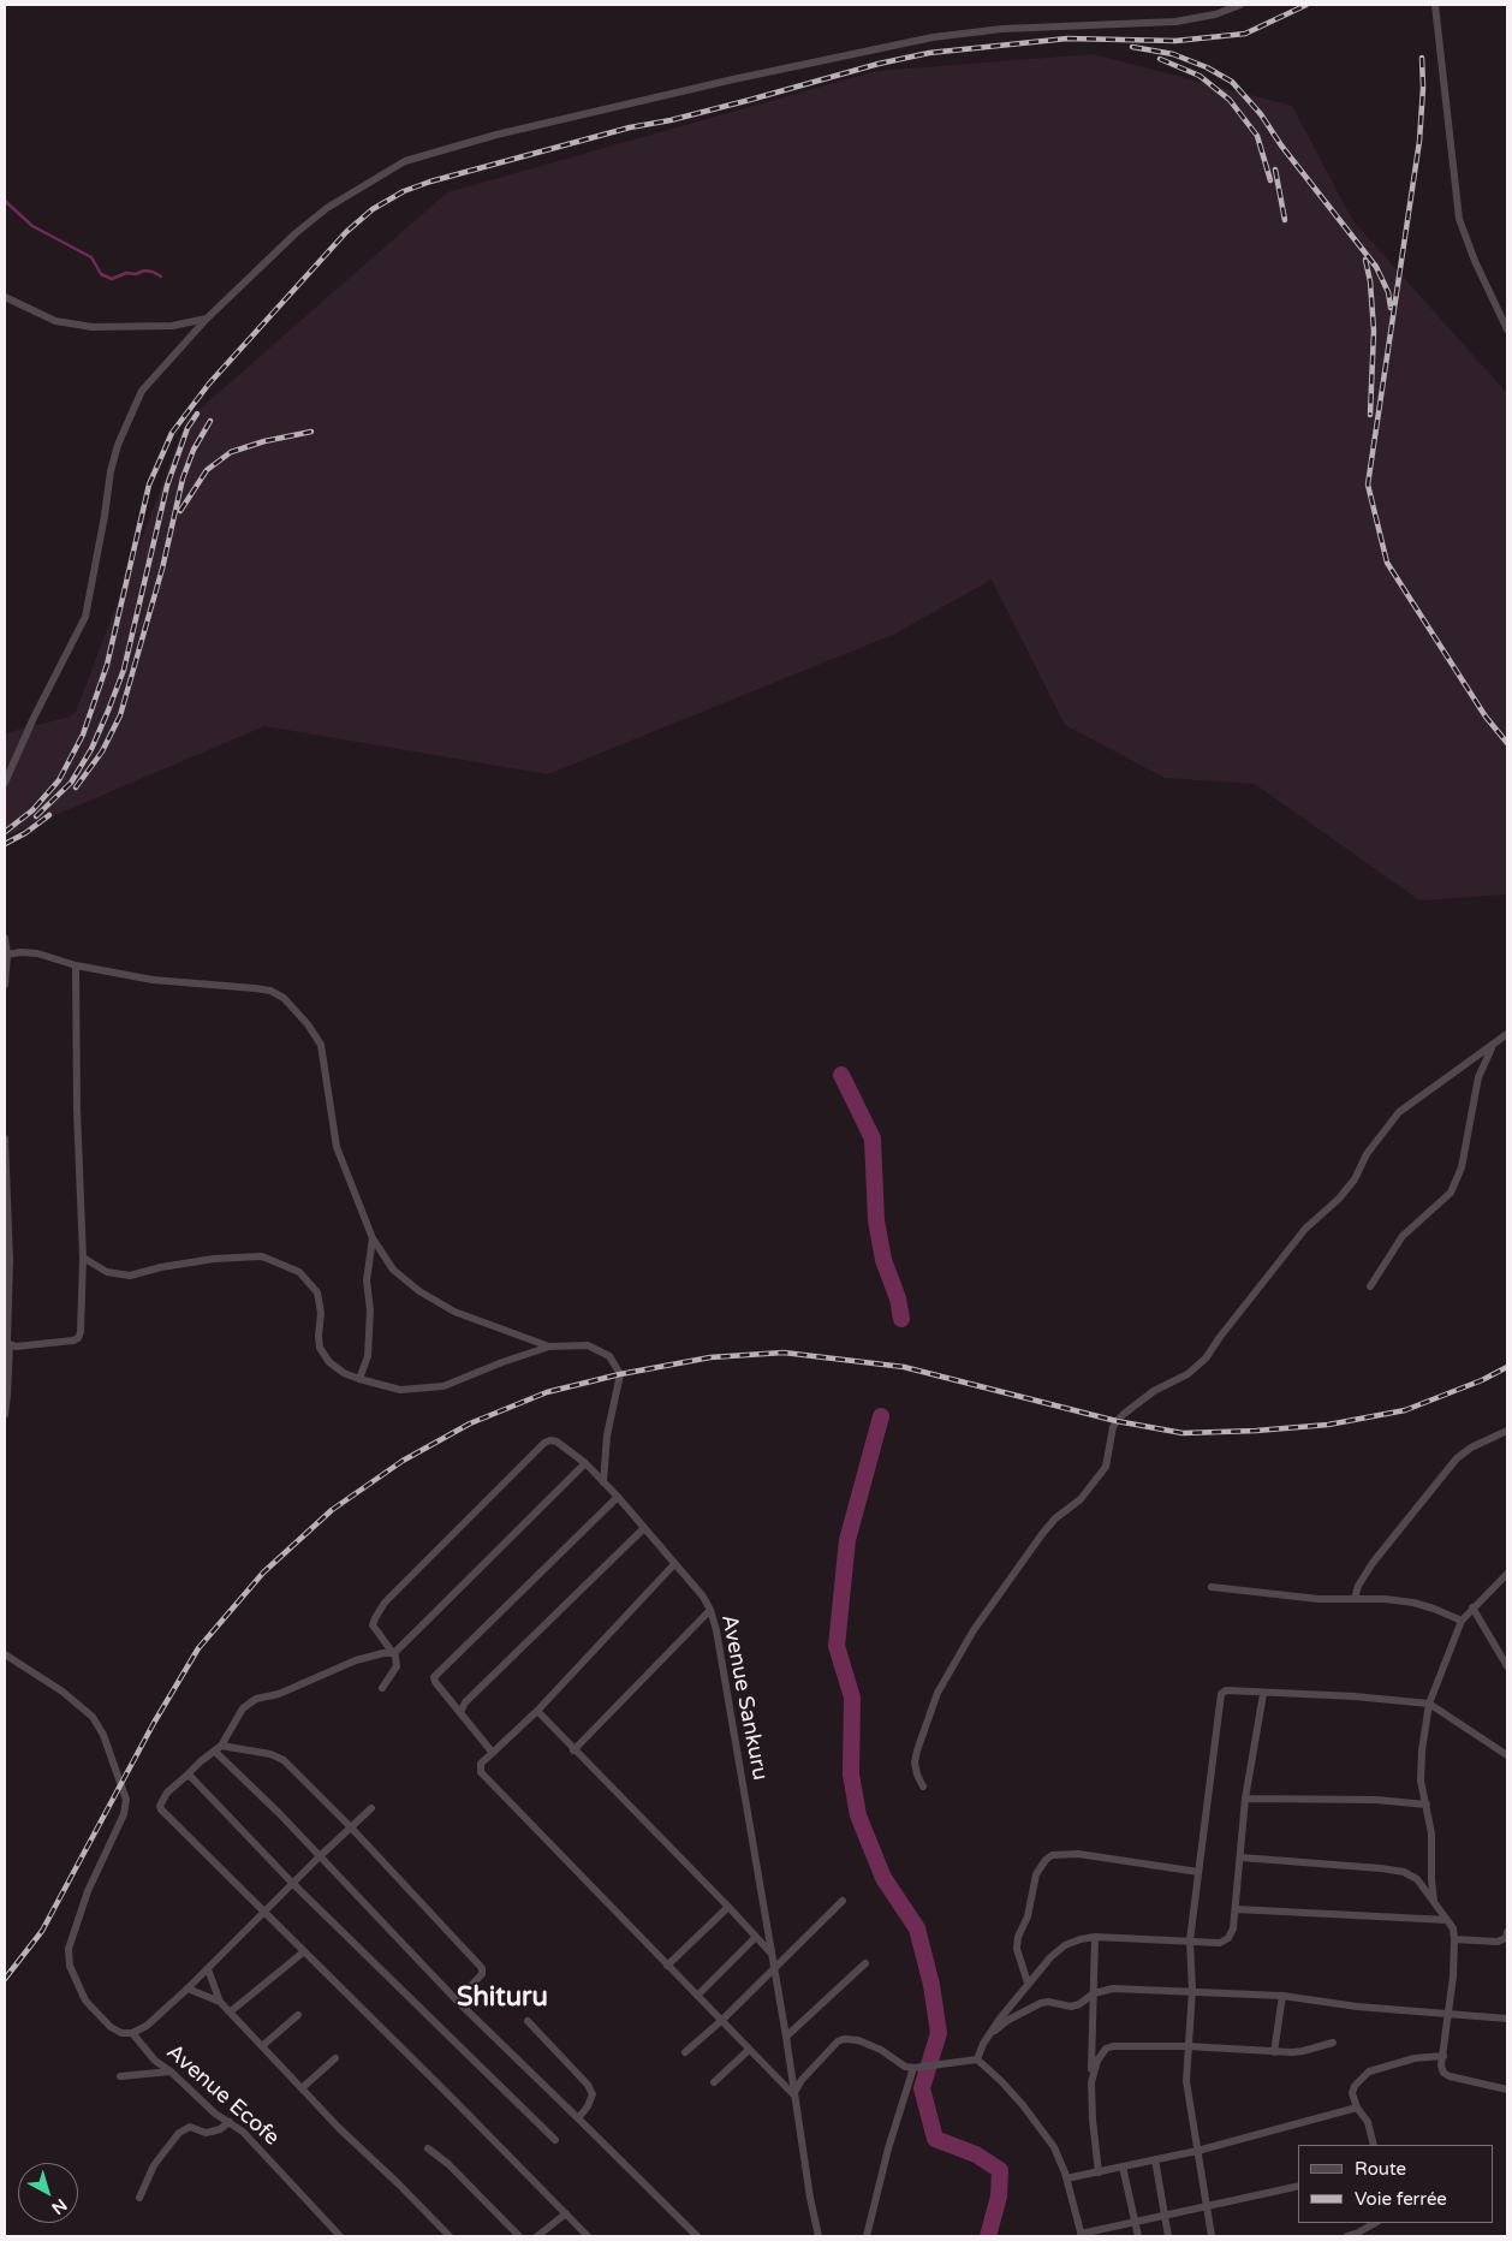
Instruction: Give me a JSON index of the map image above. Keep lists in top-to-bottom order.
{
  "streets": {
    "street": ["Avenue Sankuru", "Avenue Ecofe"]
  },
  "districts": ["Shituru"],
  "legend": ["Route", "Voie ferrée"],
  "north": "bottom right"
}
